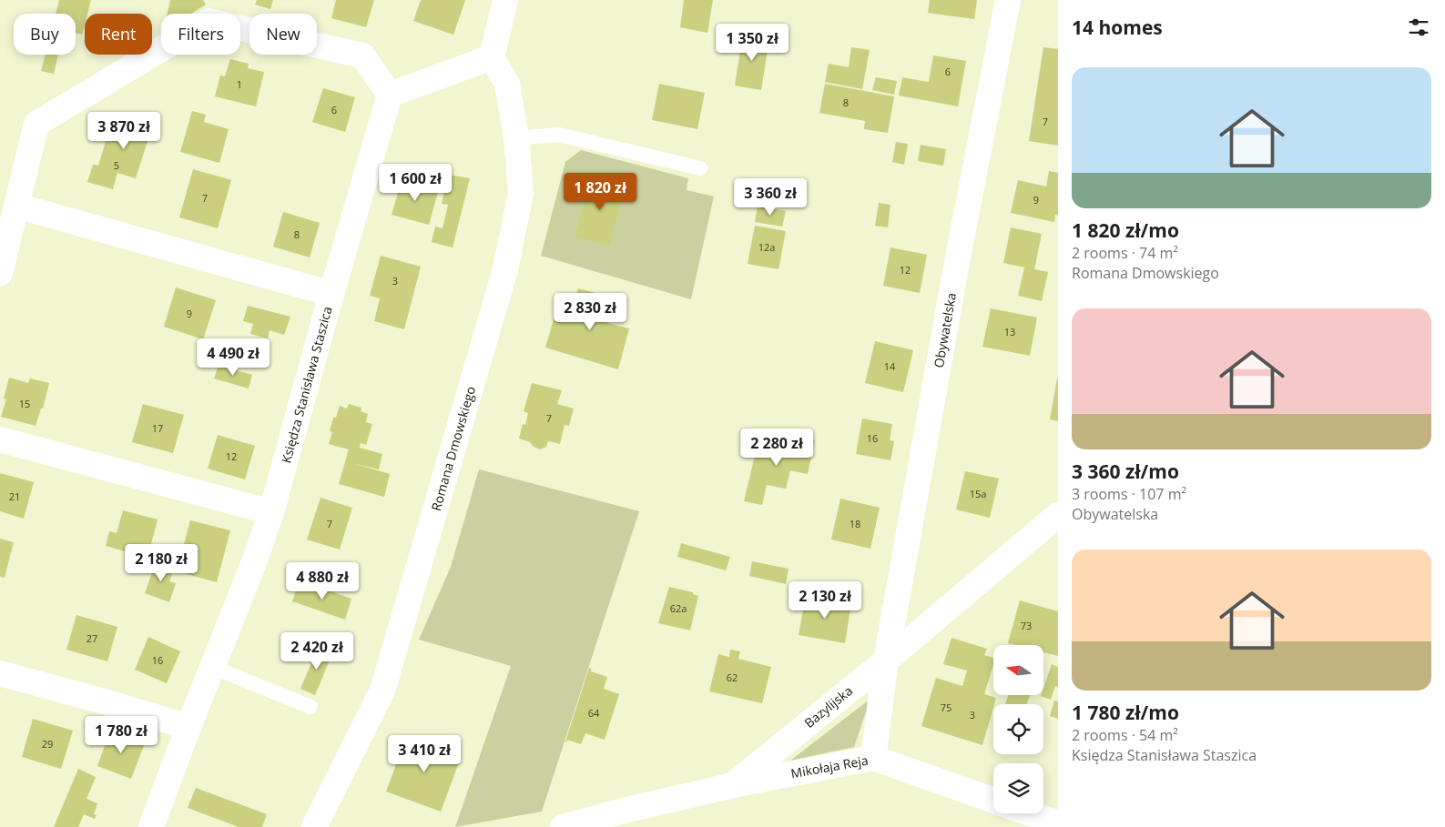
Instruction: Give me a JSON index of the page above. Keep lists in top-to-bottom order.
{
  "streets": {
    "street": [
      "Obywatelska",
      "Księdza Stanisława Staszica",
      "Romana Dmowskiego",
      "Bazylijska",
      "Mikołaja Reja"
    ]
  },
  "crossings": [
    ["Obywatelska", "Bazylijska"],
    ["Obywatelska", "Mikołaja Reja"],
    ["Bazylijska", "Mikołaja Reja"]
  ],
  "house_numbers": [
    "6",
    "1",
    "8",
    "6",
    "7",
    "5",
    "7",
    "9",
    "8",
    "12a",
    "12",
    "3",
    "9",
    "13",
    "14",
    "15",
    "7",
    "17",
    "16",
    "12",
    "15a",
    "21",
    "7",
    "18",
    "62a",
    "73",
    "27",
    "16",
    "62",
    "75",
    "64",
    "3",
    "29"
  ],
  "north": "left",
  "page": {
    "heading": "14 homes",
    "chip": [
      "Buy",
      "Rent",
      "Filters",
      "New"
    ],
    "price": [
      "1 350 zł",
      "3 870 zł",
      "1 600 zł",
      "1 820 zł",
      "3 360 zł",
      "2 830 zł",
      "4 490 zł",
      "2 280 zł",
      "2 180 zł",
      "4 880 zł",
      "2 130 zł",
      "2 420 zł",
      "1 780 zł",
      "3 410 zł"
    ],
    "list": [
      {
        "name": "1 820 zł/mo",
        "note": "2 rooms · 74 m² · Romana Dmowskiego"
      },
      {
        "name": "3 360 zł/mo",
        "note": "3 rooms · 107 m² · Obywatelska"
      },
      {
        "name": "1 780 zł/mo",
        "note": "2 rooms · 54 m² · Księdza Stanisława Staszica"
      }
    ]
  }
}
